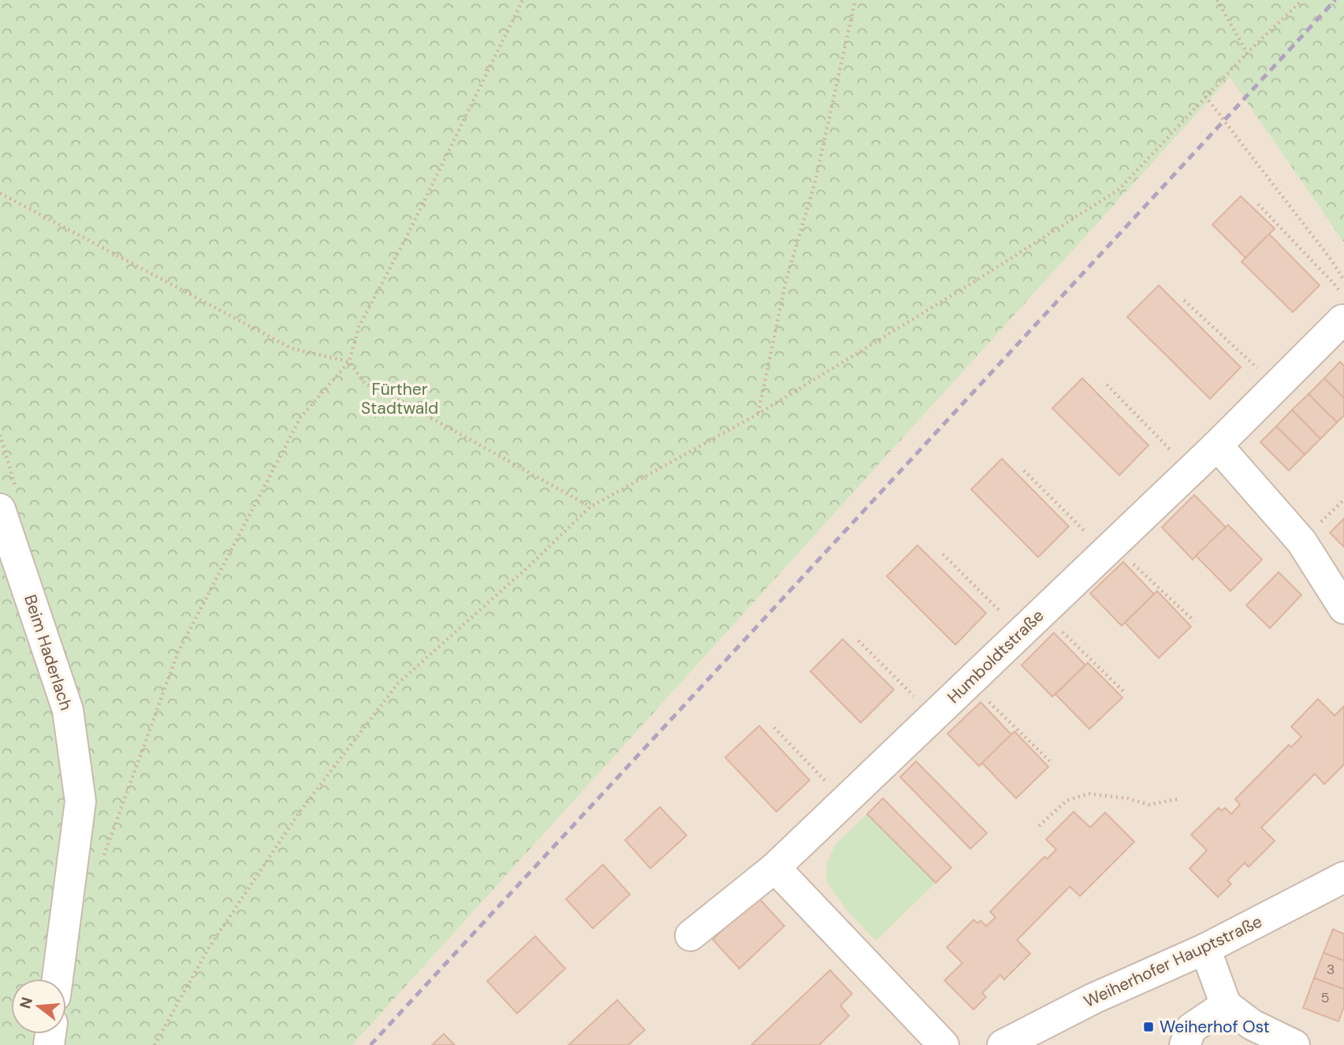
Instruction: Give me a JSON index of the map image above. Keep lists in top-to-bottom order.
{
  "streets": {
    "street": ["Beim Haderlach", "Humboldtstraße", "Weiherhofer Hauptstraße"]
  },
  "parks": ["Fürther Stadtwald"],
  "places": {
    "transit": ["Weiherhof Ost"]
  },
  "house_numbers": ["3", "5"],
  "north": "left"
}
